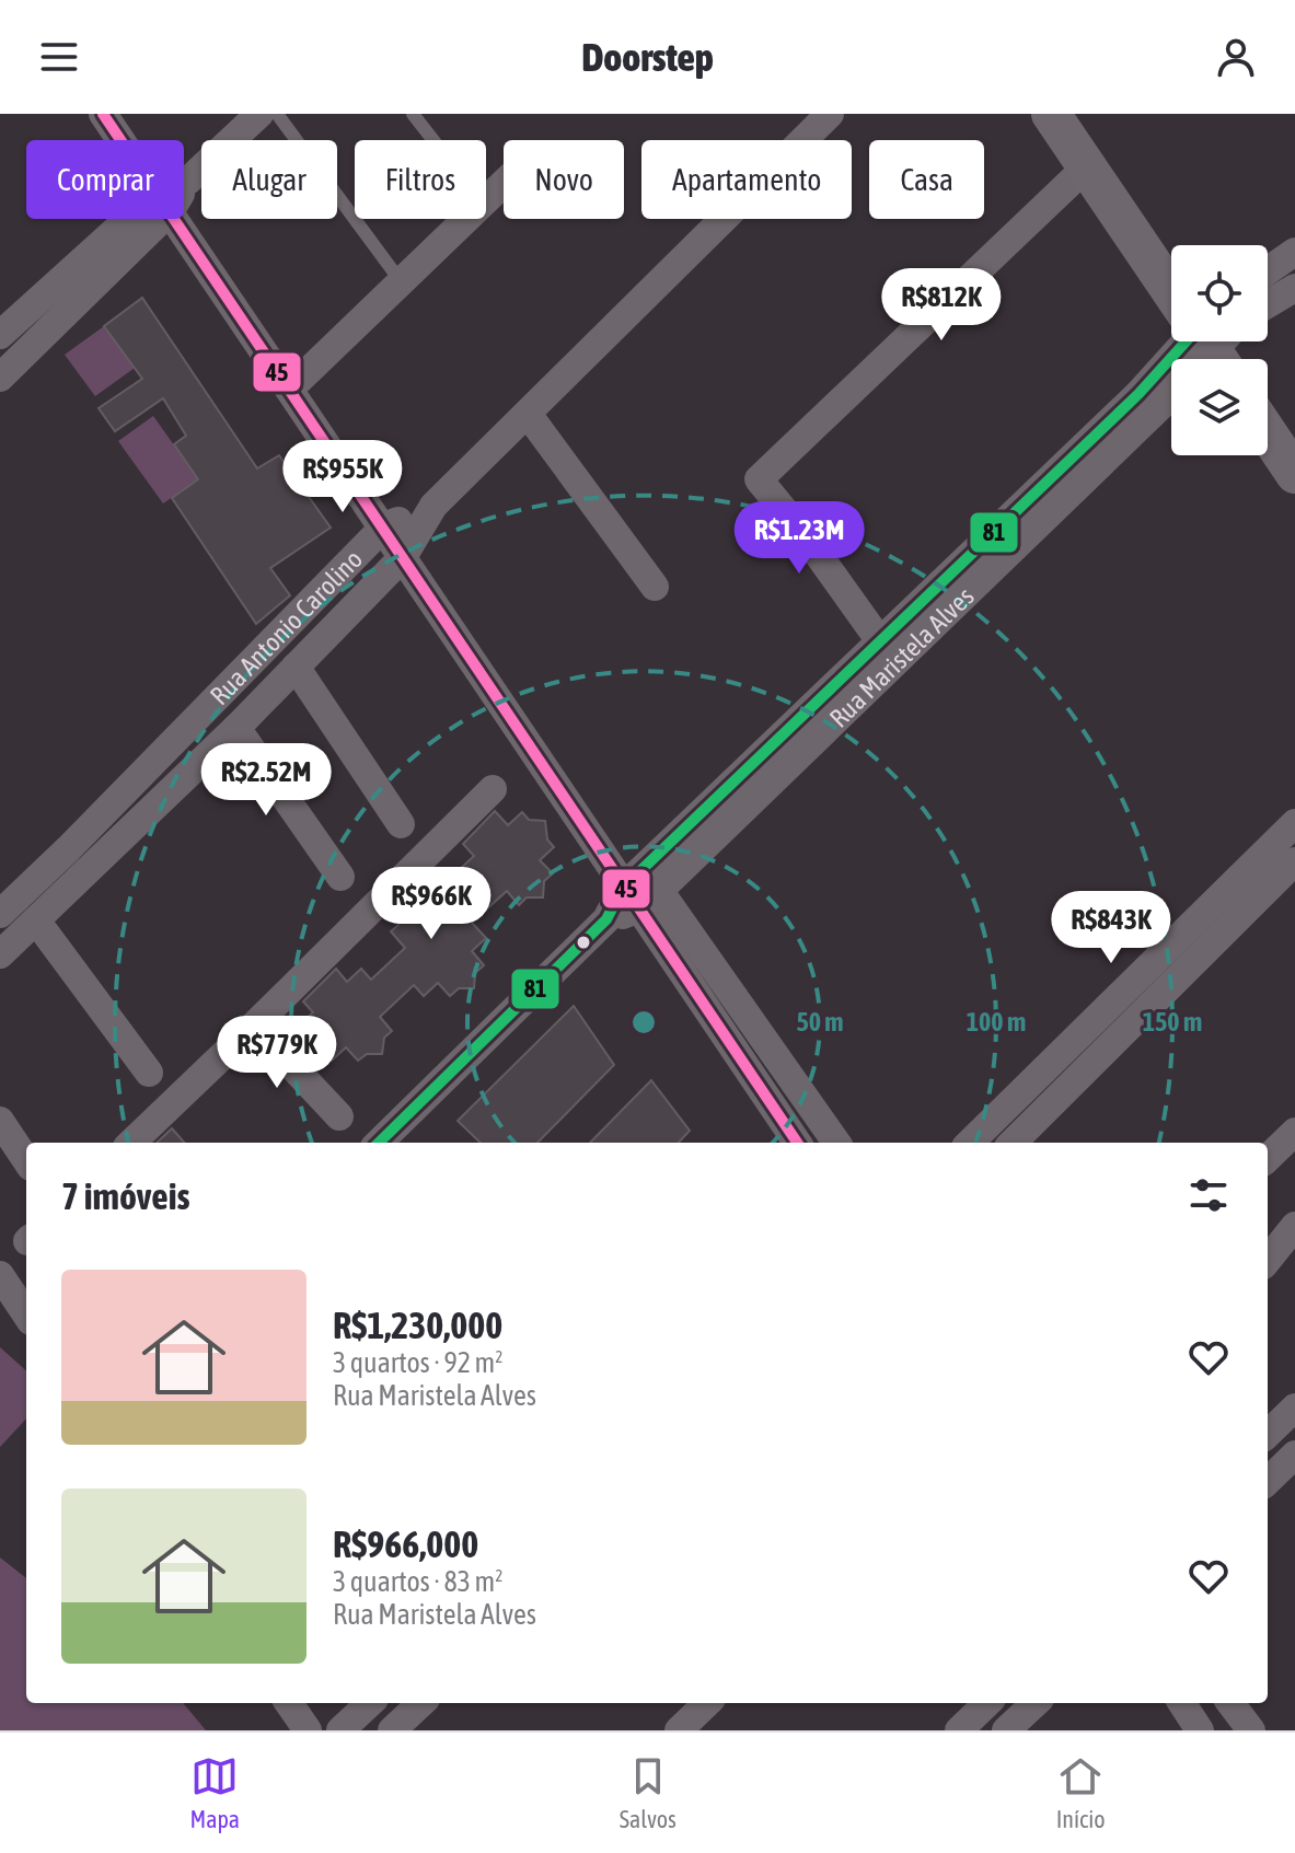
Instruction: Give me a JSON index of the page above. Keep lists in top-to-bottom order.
{
  "streets": {
    "street": ["Rua Antonio Carolino", "Rua Maristela Alves"]
  },
  "lines": ["transit line 45", "transit line 81"],
  "page": {
    "header": "Doorstep",
    "chip": [
      "Comprar",
      "Alugar",
      "Filtros",
      "Novo",
      "Apartamento",
      "Casa"
    ],
    "price": [
      "R$812K",
      "R$955K",
      "R$1.23M",
      "R$2.52M",
      "R$966K",
      "R$843K",
      "R$779K"
    ],
    "heading": "7 imóveis",
    "list": [
      {
        "name": "R$1,230,000",
        "note": "3 quartos · 92 m² · Rua Maristela Alves"
      },
      {
        "name": "R$966,000",
        "note": "3 quartos · 83 m² · Rua Maristela Alves"
      }
    ],
    "tabs": ["Mapa", "Salvos", "Início"]
  },
  "rings": ["50 m", "100 m", "150 m"]
}
